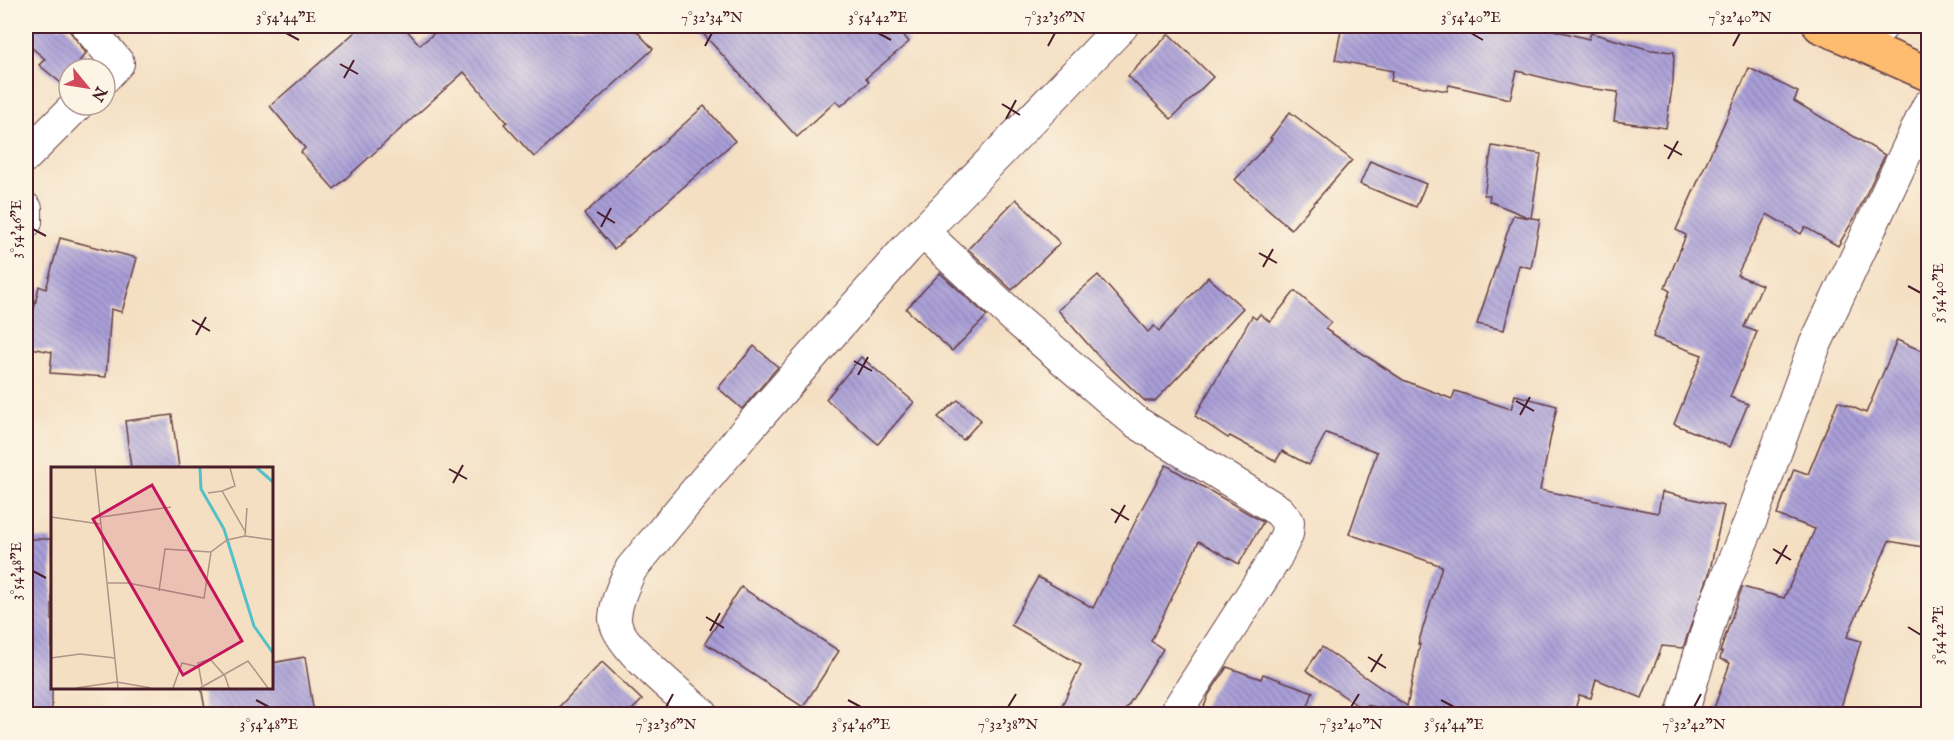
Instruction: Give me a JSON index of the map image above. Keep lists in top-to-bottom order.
{
  "north": "bottom right",
  "coordinates": [
    "3°54'44\"E",
    "7°32'34\"N",
    "3°54'42\"E",
    "7°32'36\"N",
    "3°54'40\"E",
    "7°32'40\"N",
    "3°54'46\"E",
    "3°54'48\"E",
    "7°32'38\"N",
    "7°32'42\"N"
  ]
}
